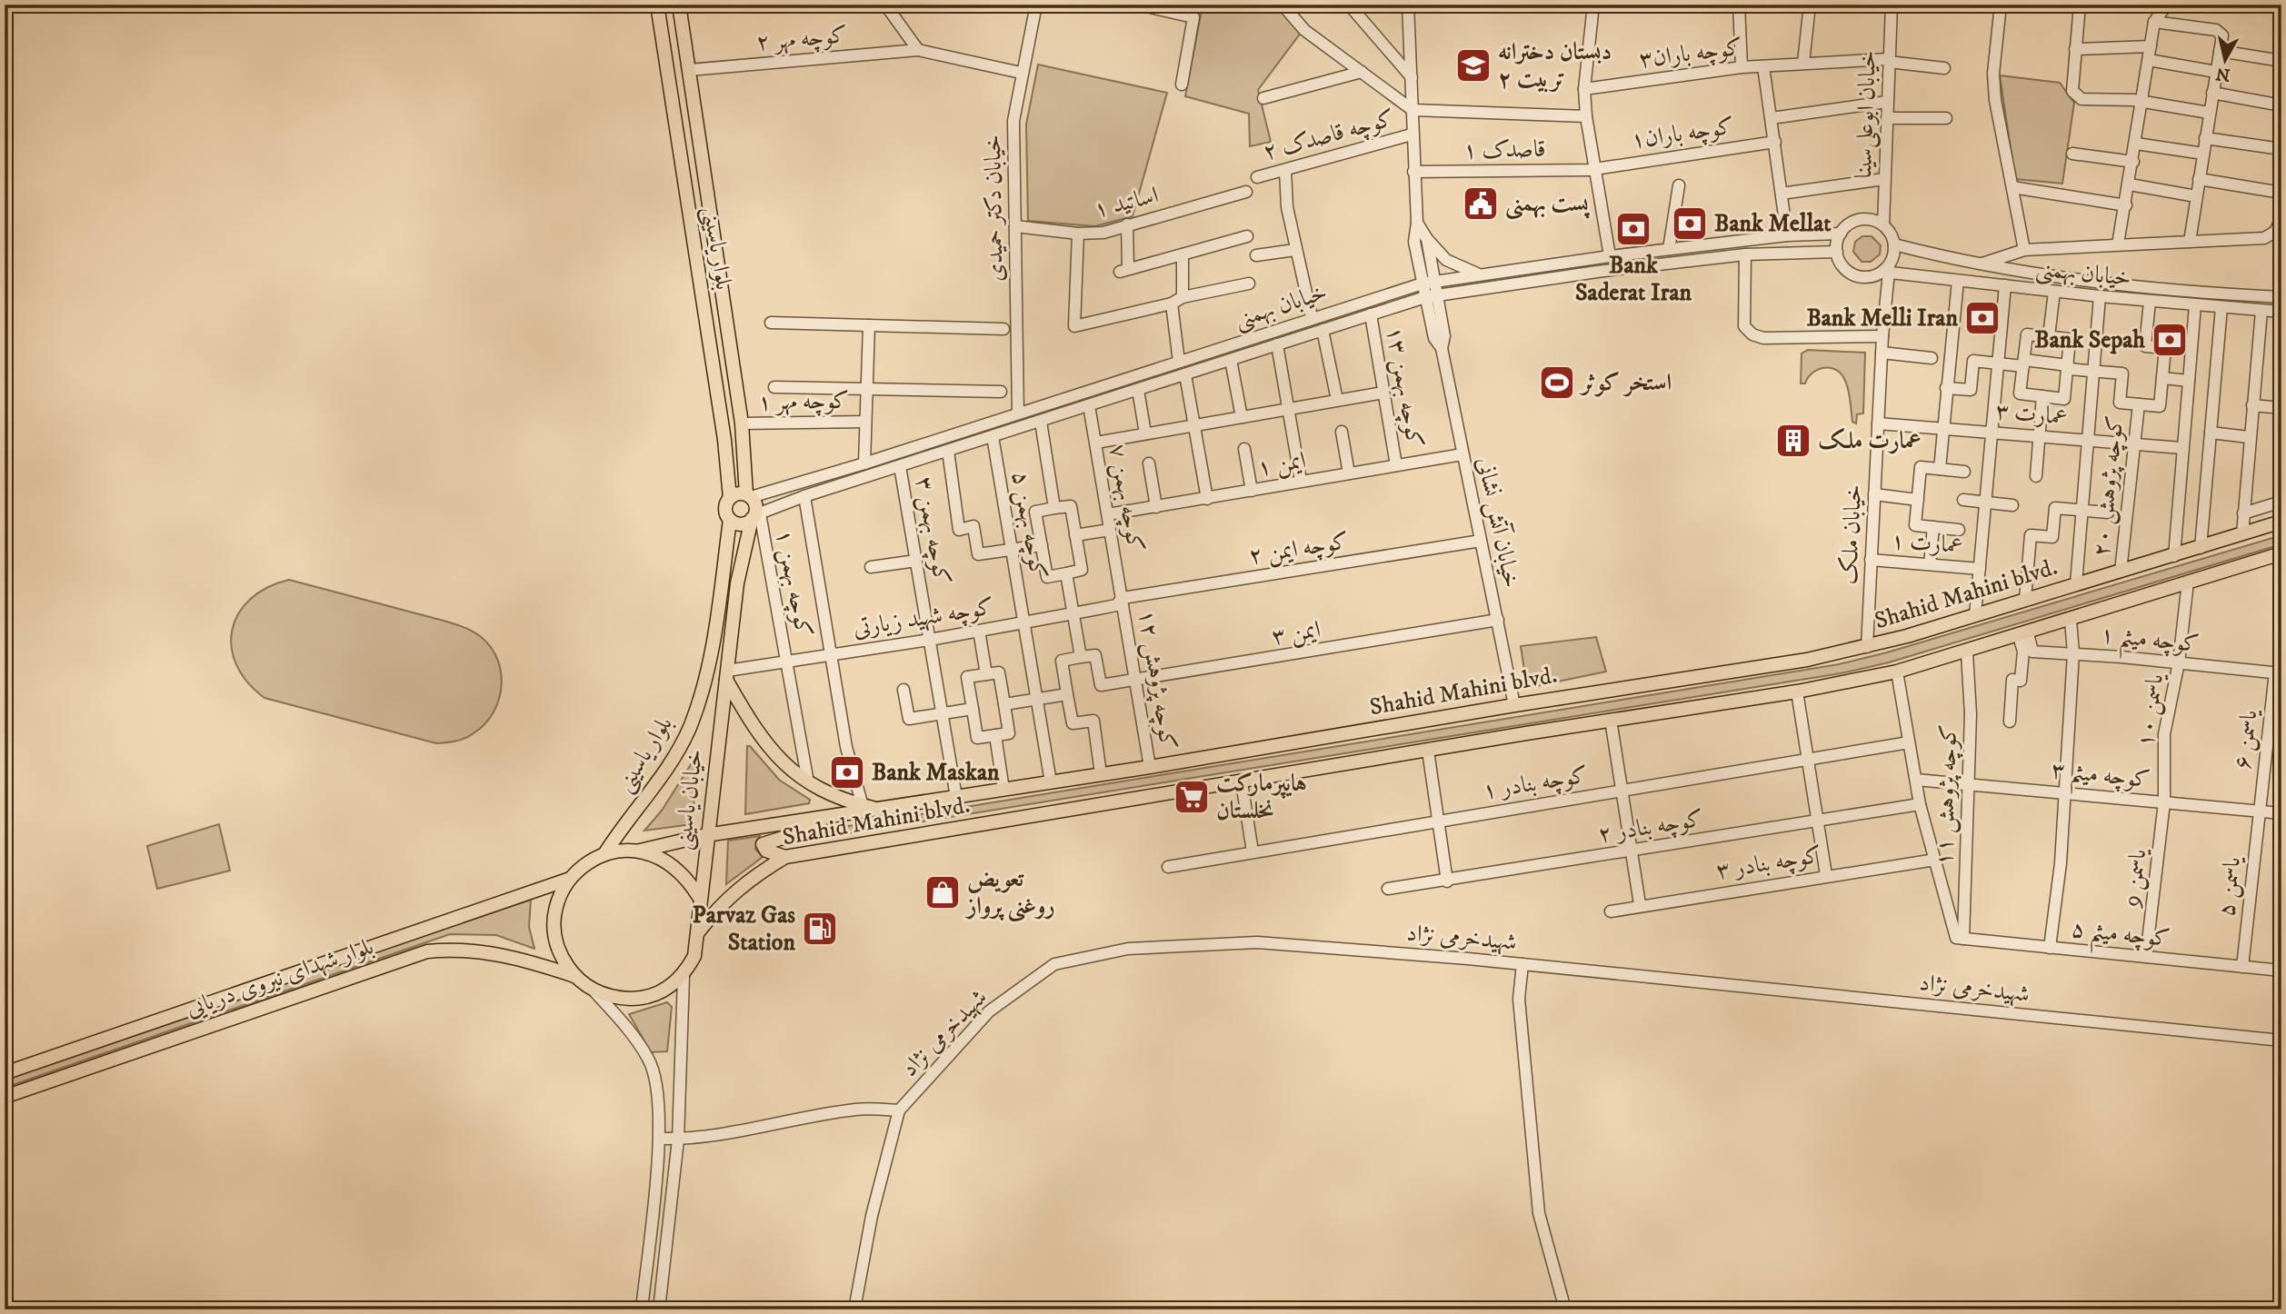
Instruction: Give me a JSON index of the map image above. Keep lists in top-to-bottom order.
{
  "streets": {
    "main road": [
      "بلوار یاسینی",
      "Shahid Mahini blvd.",
      "خیابان یاسینی",
      "بلوار شهدای نیروی دریایی"
    ],
    "street": [
      "کوچه مهر ۲",
      "کوچه باران۳",
      "خیابان ابوعلی‌سینا",
      "کوچه باران۱",
      "کوچه قاصدک ۲",
      "قاصدک ۱",
      "اساتید ۱",
      "خیابان دکتر حمیدی",
      "خیابان بهمنی",
      "کوچه بهمن ۱۳",
      "کوچه مهر ۱",
      "عمارت ۳",
      "ایمن ۱",
      "کوچه پژوهش ۲۰",
      "کوچه بهمن ۷",
      "خیابان آتش نشانی",
      "کوچه بهمن ۵",
      "کوچه بهمن ۳",
      "خیابان ملک",
      "عمارت ۱",
      "کوچه ایمن ۲",
      "کوچه بهمن ۱",
      "کوچه شهید زیارتی",
      "ایمن ۳",
      "کوچه میثم ۱",
      "کوچه پژوهش ۱۲",
      "یاسمن ۱۰",
      "یاسمن ۶",
      "کوچه میثم ۳",
      "کوچه بنادر ۱",
      "کوچه پژوهش ۱۱",
      "کوچه بنادر ۲",
      "کوچه بنادر ۳",
      "یاسمن 9",
      "یاسمن ۵",
      "کوچه میثم ۵",
      "شهیدخرمی نژاد"
    ]
  },
  "crossings": [
    ["کوچه مهر ۲", "خیابان دکتر حمیدی"],
    ["کوچه مهر ۲", "بلوار یاسینی"],
    ["کوچه باران۳", "خیابان ابوعلی‌سینا"],
    ["خیابان ابوعلی‌سینا", "خیابان بهمنی"],
    ["خیابان ابوعلی‌سینا", "خیابان ملک"],
    ["کوچه باران۱", "قاصدک ۱"],
    ["اساتید ۱", "خیابان دکتر حمیدی"],
    ["خیابان دکتر حمیدی", "خیابان بهمنی"],
    ["بلوار یاسینی", "خیابان بهمنی"],
    ["بلوار یاسینی", "کوچه مهر ۱"],
    ["بلوار یاسینی", "کوچه بهمن ۱"],
    ["بلوار یاسینی", "Shahid Mahini blvd."],
    ["بلوار یاسینی", "خیابان یاسینی"],
    ["بلوار یاسینی", "بلوار شهدای نیروی دریایی"],
    ["خیابان بهمنی", "کوچه بهمن ۱۳"],
    ["خیابان بهمنی", "کوچه بهمن ۷"],
    ["خیابان بهمنی", "خیابان آتش نشانی"],
    ["خیابان بهمنی", "کوچه بهمن ۵"],
    ["خیابان بهمنی", "کوچه بهمن ۳"],
    ["خیابان بهمنی", "خیابان ملک"],
    ["خیابان بهمنی", "کوچه بهمن ۱"],
    ["کوچه بهمن ۱۳", "ایمن ۱"],
    ["عمارت ۳", "کوچه پژوهش ۲۰"],
    ["عمارت ۳", "خیابان ملک"],
    ["ایمن ۱", "کوچه بهمن ۷"],
    ["ایمن ۱", "خیابان آتش نشانی"],
    ["کوچه پژوهش ۲۰", "Shahid Mahini blvd."],
    ["کوچه بهمن ۷", "کوچه ایمن ۲"],
    ["کوچه بهمن ۷", "کوچه شهید زیارتی"],
    ["کوچه بهمن ۷", "کوچه پژوهش ۱۲"],
    ["خیابان آتش نشانی", "کوچه ایمن ۲"],
    ["خیابان آتش نشانی", "Shahid Mahini blvd."],
    ["خیابان آتش نشانی", "ایمن ۳"],
    ["کوچه بهمن ۵", "Shahid Mahini blvd."],
    ["کوچه بهمن ۵", "کوچه شهید زیارتی"],
    ["کوچه بهمن ۳", "Shahid Mahini blvd."],
    ["کوچه بهمن ۳", "کوچه شهید زیارتی"],
    ["خیابان ملک", "عمارت ۱"],
    ["خیابان ملک", "Shahid Mahini blvd."],
    ["کوچه ایمن ۲", "کوچه شهید زیارتی"],
    ["کوچه ایمن ۲", "کوچه پژوهش ۱۲"],
    ["کوچه بهمن ۱", "کوچه شهید زیارتی"],
    ["Shahid Mahini blvd.", "کوچه پژوهش ۱۲"],
    ["Shahid Mahini blvd.", "یاسمن ۱۰"],
    ["Shahid Mahini blvd.", "کوچه پژوهش ۱۱"],
    ["Shahid Mahini blvd.", "خیابان یاسینی"],
    ["Shahid Mahini blvd.", "بلوار شهدای نیروی دریایی"],
    ["کوچه شهید زیارتی", "کوچه پژوهش ۱۲"],
    ["کوچه شهید زیارتی", "خیابان یاسینی"],
    ["ایمن ۳", "کوچه پژوهش ۱۲"],
    ["کوچه میثم ۱", "یاسمن ۱۰"],
    ["کوچه میثم ۱", "یاسمن ۶"],
    ["یاسمن ۱۰", "کوچه میثم ۳"],
    ["یاسمن ۱۰", "یاسمن 9"],
    ["یاسمن ۶", "کوچه میثم ۳"],
    ["یاسمن ۶", "یاسمن ۵"],
    ["کوچه میثم ۳", "کوچه پژوهش ۱۱"],
    ["کوچه میثم ۳", "یاسمن 9"],
    ["کوچه میثم ۳", "یاسمن ۵"],
    ["کوچه پژوهش ۱۱", "کوچه میثم ۵"],
    ["خیابان یاسینی", "بلوار شهدای نیروی دریایی"],
    ["یاسمن 9", "کوچه میثم ۵"],
    ["یاسمن ۵", "کوچه میثم ۵"]
  ],
  "places": {
    "school or university": ["دبستان دخترانه تربیت ۲"],
    "public building": ["پست بهمنی"],
    "bank": [
      "Bank Mellat",
      "Bank Saderat Iran",
      "Bank Melli Iran",
      "Bank Sepah",
      "Bank Maskan"
    ],
    "sports": ["استخر کوثر"],
    "building": ["عمارت ملک"],
    "supermarket": ["هایپرمارکت نخلستان"],
    "shop": ["تعویض روغنی پرواز"],
    "fuel station": ["Parvaz Gas Station"]
  },
  "north": "bottom"
}
